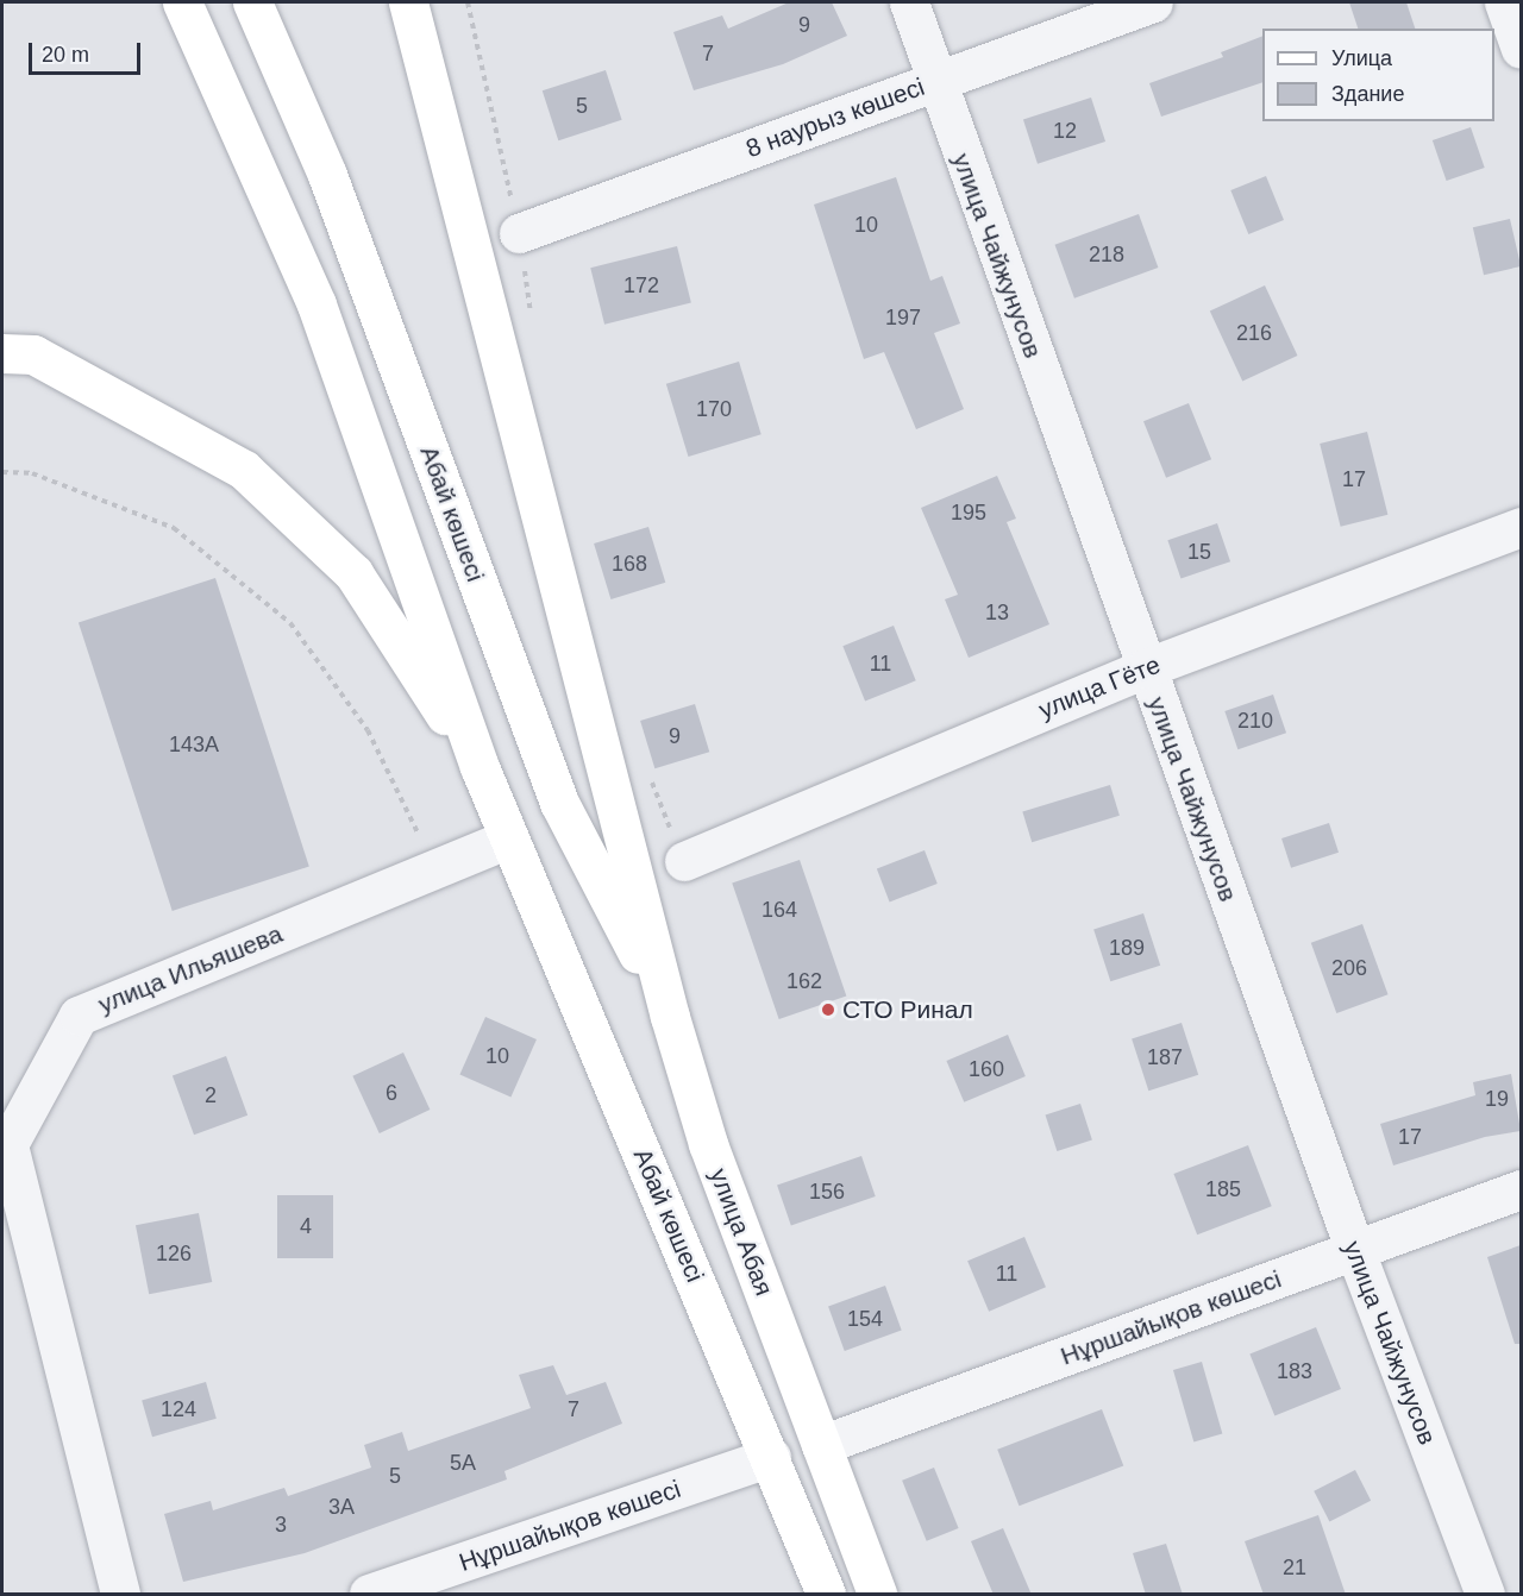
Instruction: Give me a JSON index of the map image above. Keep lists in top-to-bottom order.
{
  "streets": {
    "main road": ["Абай көшесі", "улица Абая"],
    "street": [
      "8 наурыз көшесі",
      "улица Чайжунусов",
      "улица Гёте",
      "улица Ильяшева",
      "Нұршайықов көшесі"
    ]
  },
  "crossings": [
    ["8 наурыз көшесі", "улица Чайжунусов"],
    ["улица Чайжунусов", "улица Гёте"],
    ["улица Чайжунусов", "Нұршайықов көшесі"],
    ["Абай көшесі", "улица Ильяшева"],
    ["Абай көшесі", "улица Абая"],
    ["Абай көшесі", "Нұршайықов көшесі"],
    ["улица Абая", "Нұршайықов көшесі"]
  ],
  "places": ["СТО Ринал"],
  "house_numbers": [
    "9",
    "7",
    "5",
    "12",
    "10",
    "218",
    "172",
    "197",
    "216",
    "170",
    "17",
    "195",
    "15",
    "168",
    "13",
    "11",
    "210",
    "9",
    "143А",
    "164",
    "189",
    "206",
    "162",
    "10",
    "187",
    "160",
    "6",
    "2",
    "19",
    "17",
    "185",
    "156",
    "4",
    "126",
    "11",
    "154",
    "183",
    "124",
    "7",
    "5A",
    "5",
    "3A",
    "3",
    "21"
  ],
  "legend": ["Улица", "Здание"],
  "scale_bar": "20 m"
}
